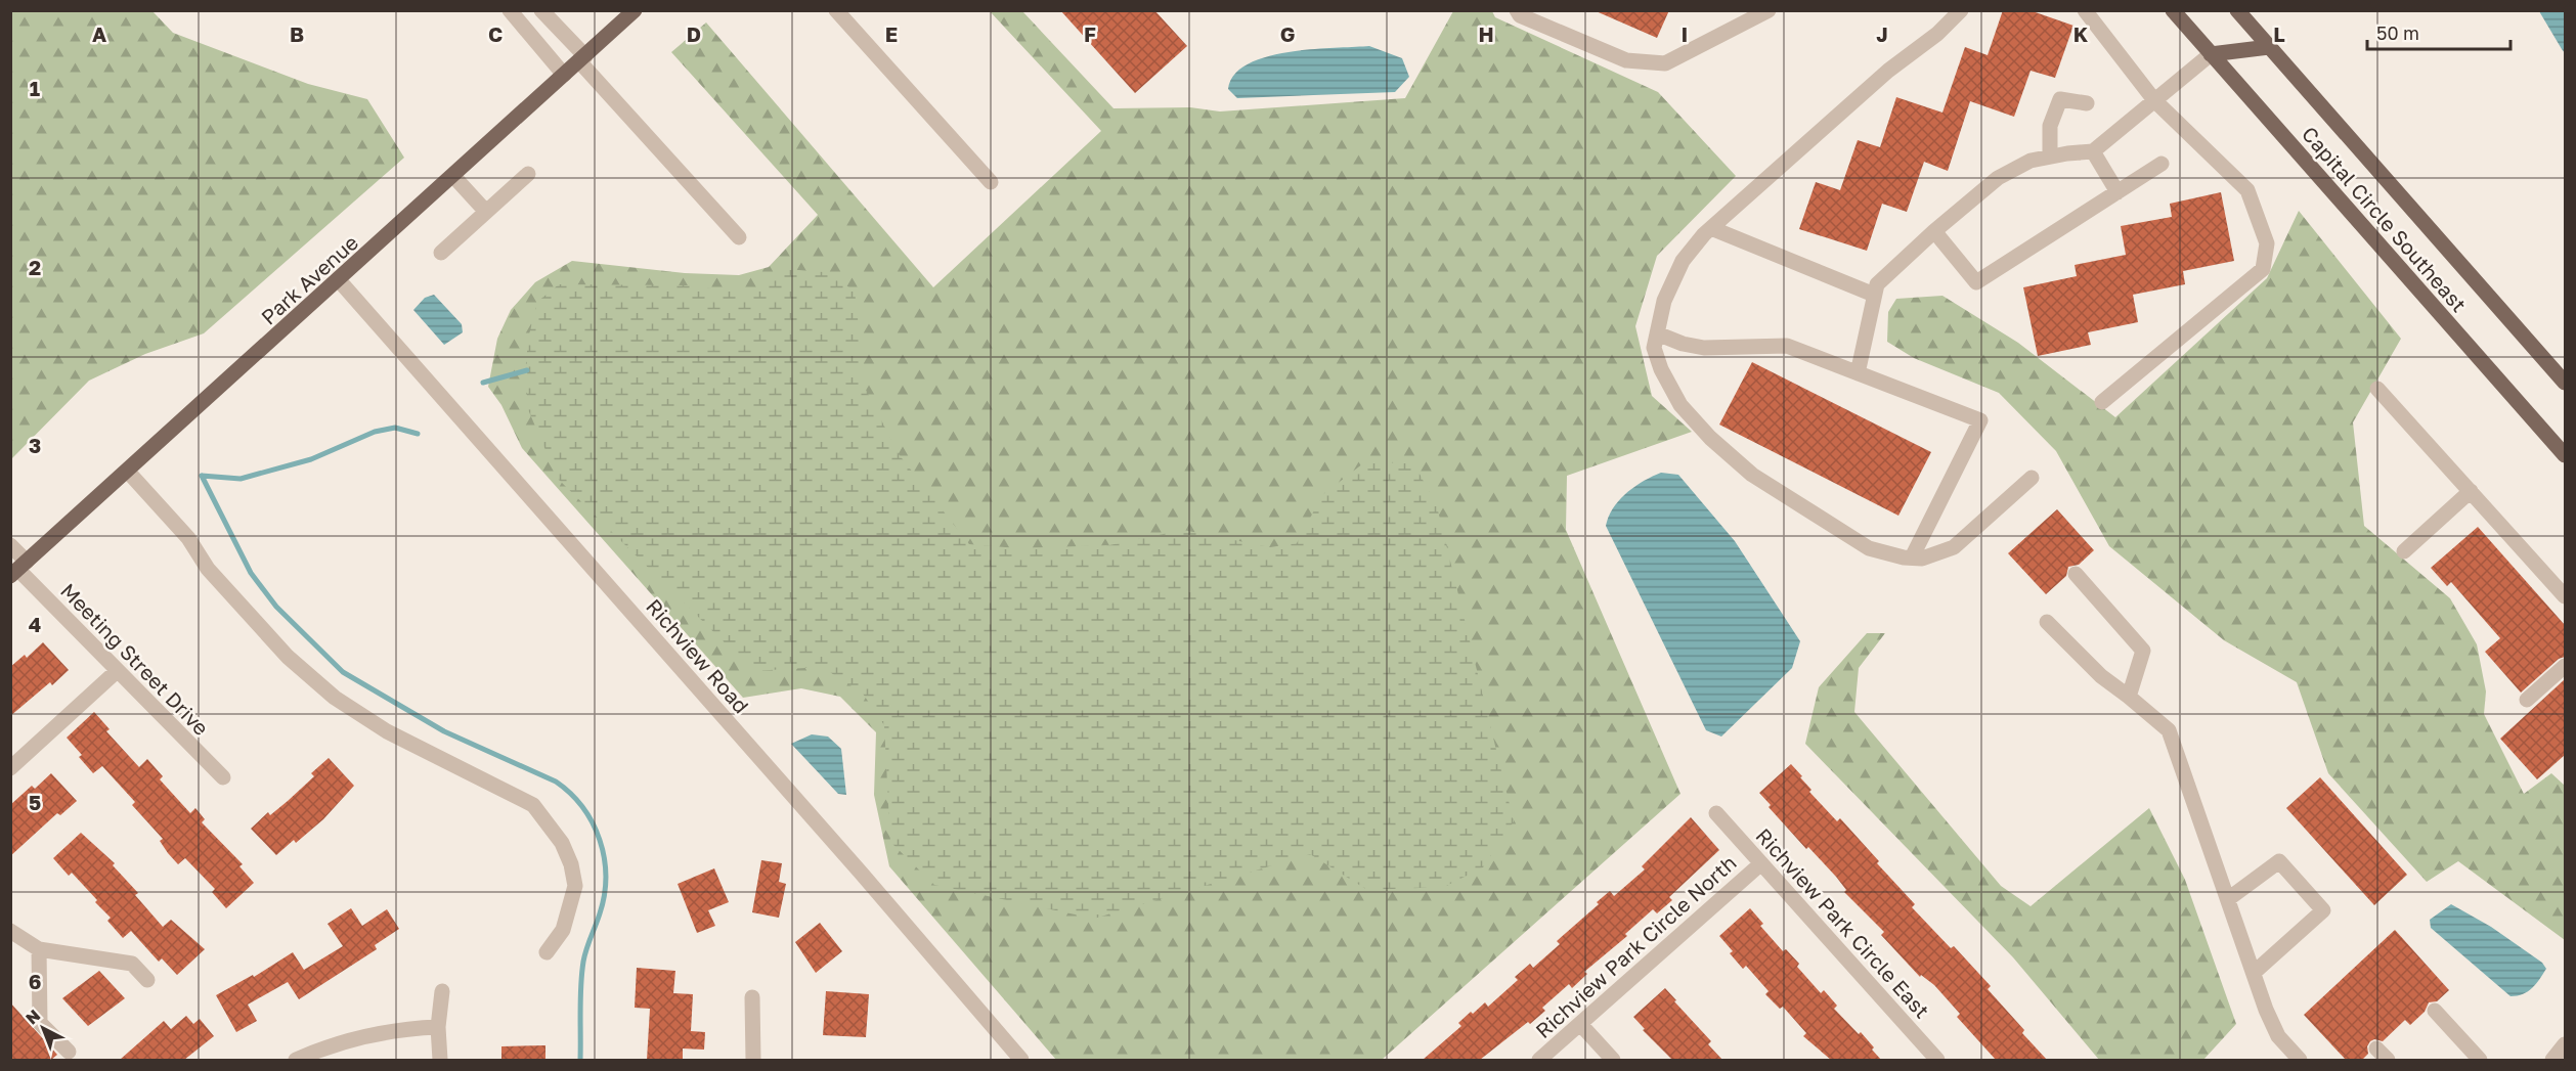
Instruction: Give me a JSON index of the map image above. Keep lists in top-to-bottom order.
{
  "streets": {
    "main road": ["Capital Circle Southeast", "Park Avenue"],
    "street": [
      "Richview Road",
      "Meeting Street Drive",
      "Richview Park Circle East",
      "Richview Park Circle North"
    ]
  },
  "crossings": [
    ["Park Avenue", "Richview Road"],
    ["Park Avenue", "Meeting Street Drive"],
    ["Richview Park Circle East", "Richview Park Circle North"]
  ],
  "scale_bar": "50 m",
  "north": "top left",
  "grid": {
    "columns": [
      "A",
      "B",
      "C",
      "D",
      "E",
      "F",
      "G",
      "H",
      "I",
      "J",
      "K",
      "L"
    ],
    "rows": [
      "1",
      "2",
      "3",
      "4",
      "5",
      "6"
    ]
  }
}
